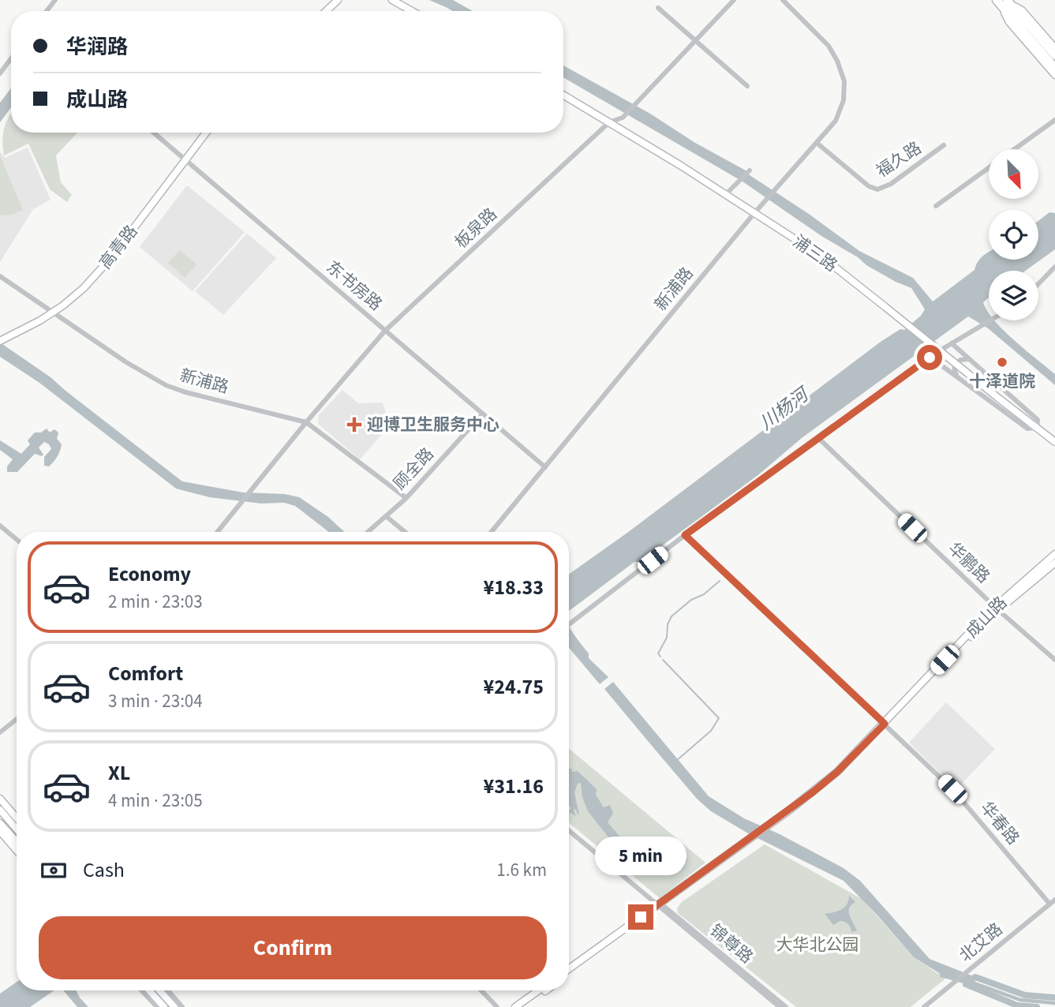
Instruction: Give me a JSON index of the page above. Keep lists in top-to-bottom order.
{
  "streets": {
    "main road": ["高青路", "浦三路", "成山路"],
    "street": [
      "福久路",
      "板泉路",
      "东书房路",
      "新浦路",
      "顾全路",
      "华鹏路",
      "华春路",
      "北艾路",
      "锦尊路"
    ]
  },
  "crossings": [
    ["福久路", "新浦路"],
    ["板泉路", "浦三路"],
    ["板泉路", "东书房路"],
    ["板泉路", "新浦路"],
    ["高青路", "东书房路"],
    ["高青路", "新浦路"],
    ["浦三路", "新浦路"],
    ["东书房路", "新浦路"],
    ["东书房路", "顾全路"],
    ["新浦路", "顾全路"],
    ["华鹏路", "成山路"],
    ["成山路", "华春路"],
    ["成山路", "锦尊路"],
    ["华春路", "北艾路"]
  ],
  "water": ["川杨河"],
  "parks": ["大华北公园"],
  "places": {
    "other": ["十泽道院"],
    "health": ["迎博卫生服务中心"]
  },
  "north": "bottom right",
  "page": {
    "banner": ["华润路", "成山路"],
    "list": [
      {
        "name": "Economy",
        "note": "2 min · 23:03",
        "value": "¥18.33"
      },
      {
        "name": "Comfort",
        "note": "3 min · 23:04",
        "value": "¥24.75"
      },
      {
        "name": "XL",
        "note": "4 min · 23:05",
        "value": "¥31.16"
      }
    ],
    "bubble": "5 min",
    "pay": ["Cash", "1.6 km"],
    "buttons": "Confirm"
  }
}
